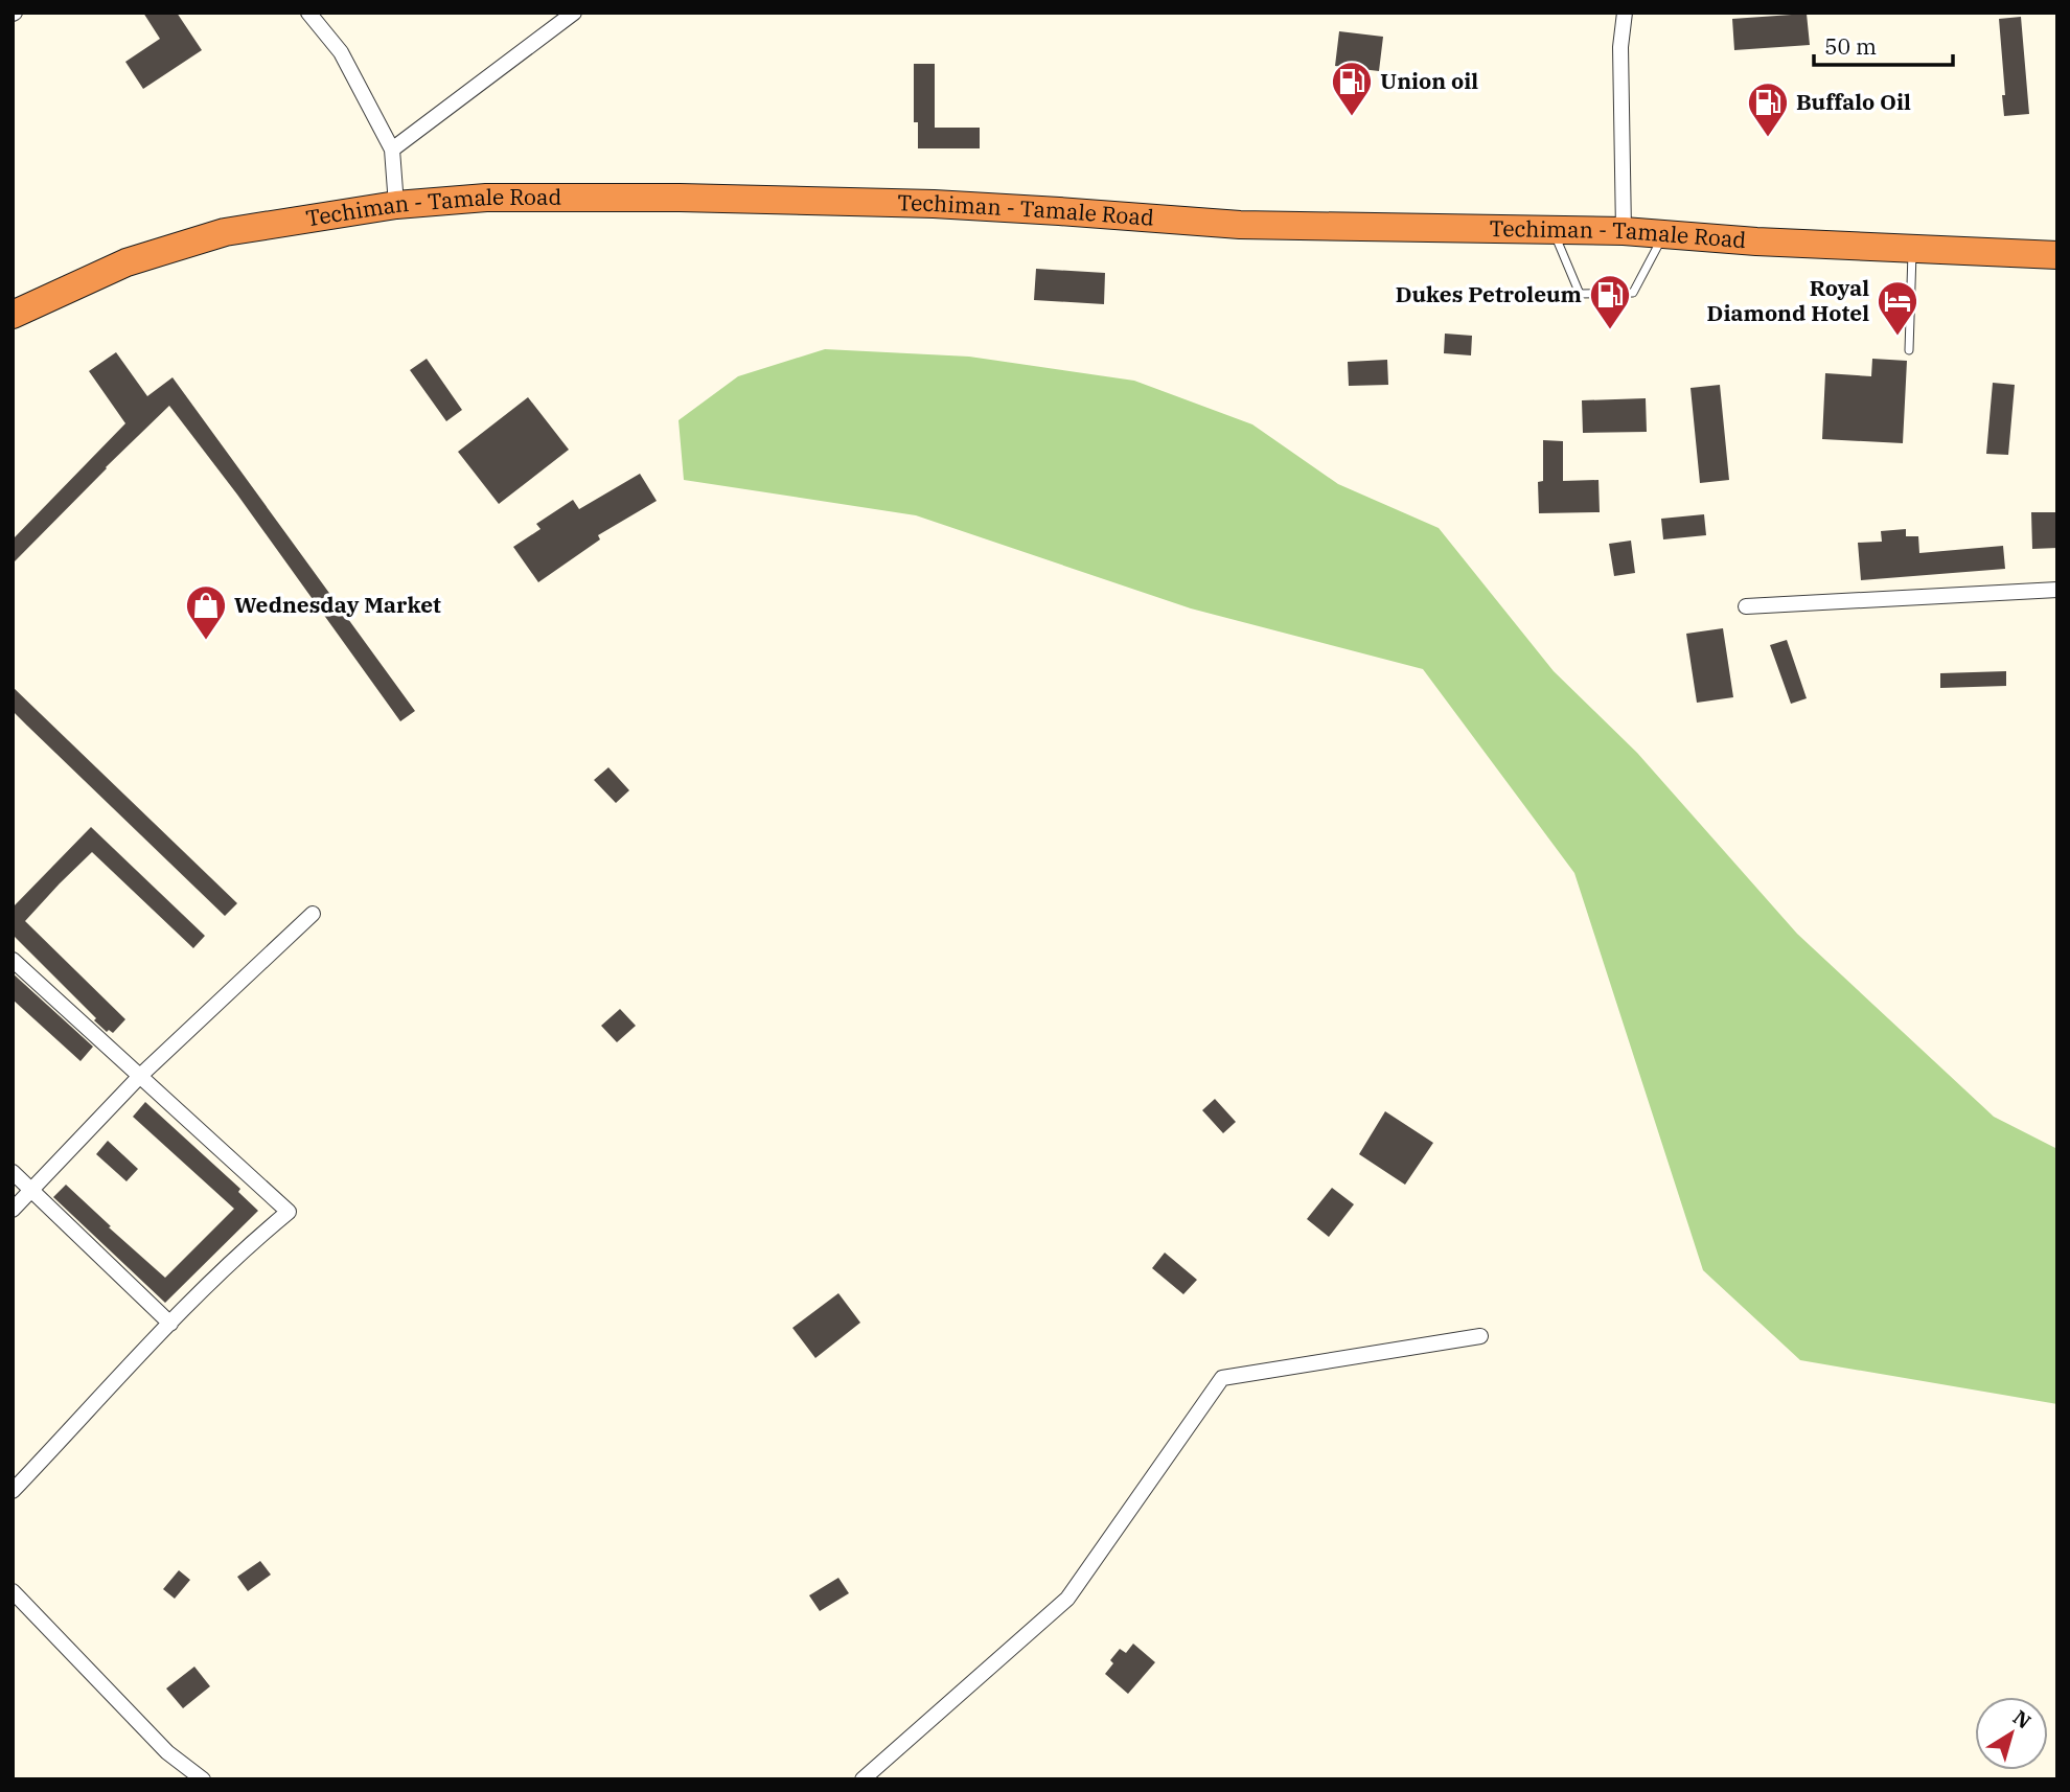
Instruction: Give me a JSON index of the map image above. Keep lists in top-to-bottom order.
{
  "streets": {
    "highway": ["Techiman - Tamale Road"]
  },
  "places": {
    "fuel station": ["Union oil", "Buffalo Oil", "Dukes Petroleum"],
    "hotel": ["Royal Diamond Hotel"],
    "shop": ["Wednesday Market"]
  },
  "scale_bar": "50 m",
  "north": "top right"
}
